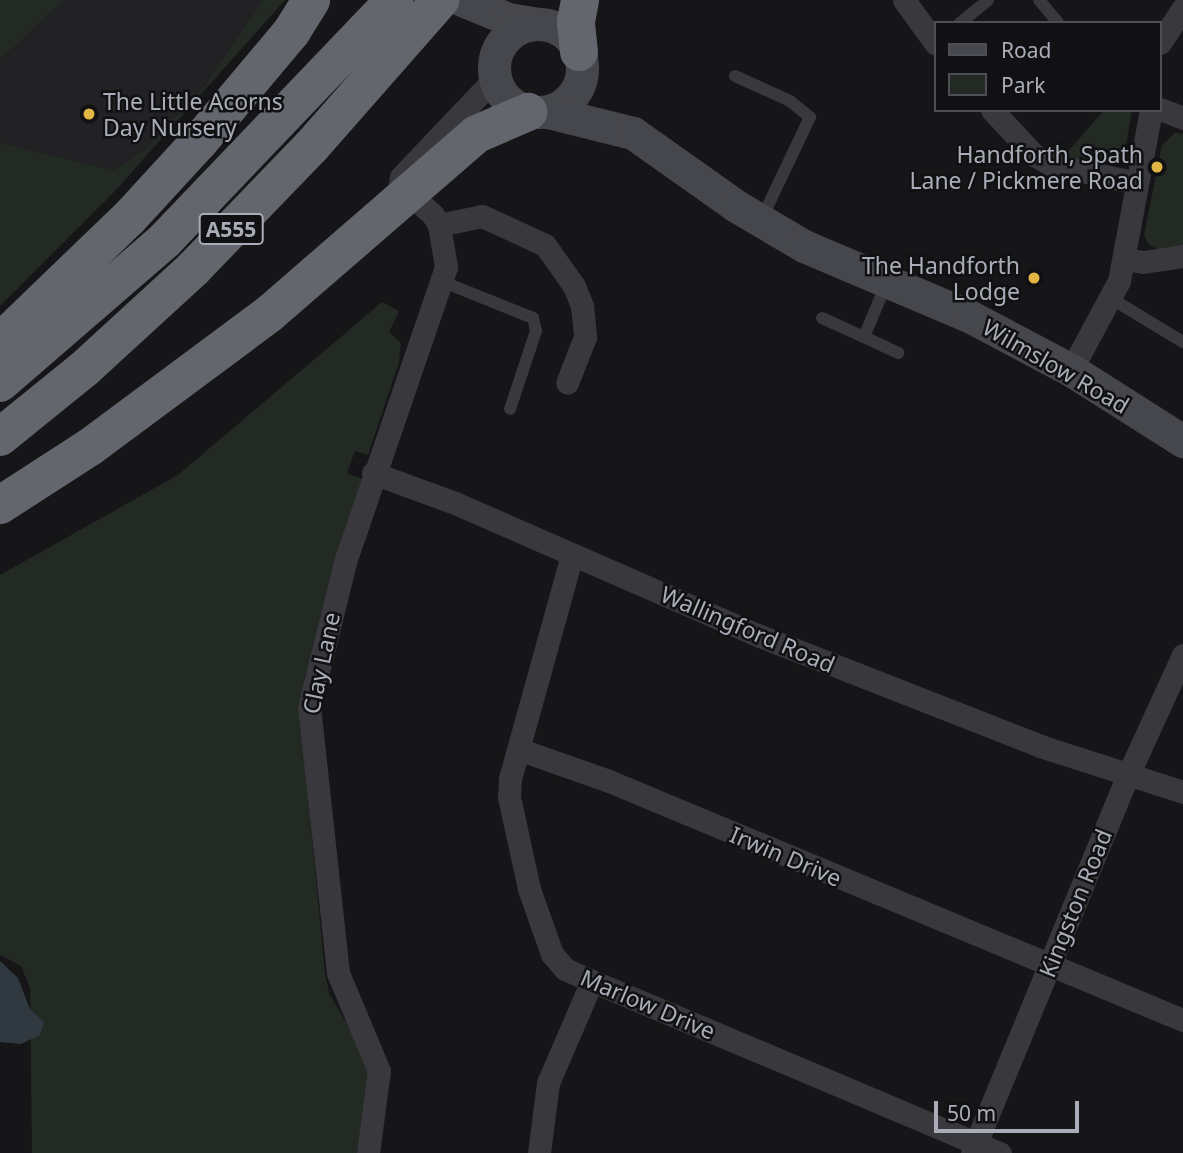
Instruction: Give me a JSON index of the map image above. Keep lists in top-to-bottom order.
{
  "streets": {
    "highway": ["A555"],
    "main road": ["Wilmslow Road"],
    "street": [
      "Wallingford Road",
      "Clay Lane",
      "Irwin Drive",
      "Kingston Road",
      "Marlow Drive"
    ]
  },
  "crossings": [
    ["Wallingford Road", "Clay Lane"],
    ["Wallingford Road", "Kingston Road"],
    ["Wallingford Road", "Marlow Drive"],
    ["Irwin Drive", "Kingston Road"],
    ["Irwin Drive", "Marlow Drive"],
    ["Kingston Road", "Marlow Drive"]
  ],
  "places": ["The Little Acorns Day Nursery", "Handforth, Spath Lane / Pickmere Road", "The Handforth Lodge"],
  "legend": ["Road", "Park"],
  "scale_bar": "50 m"
}
